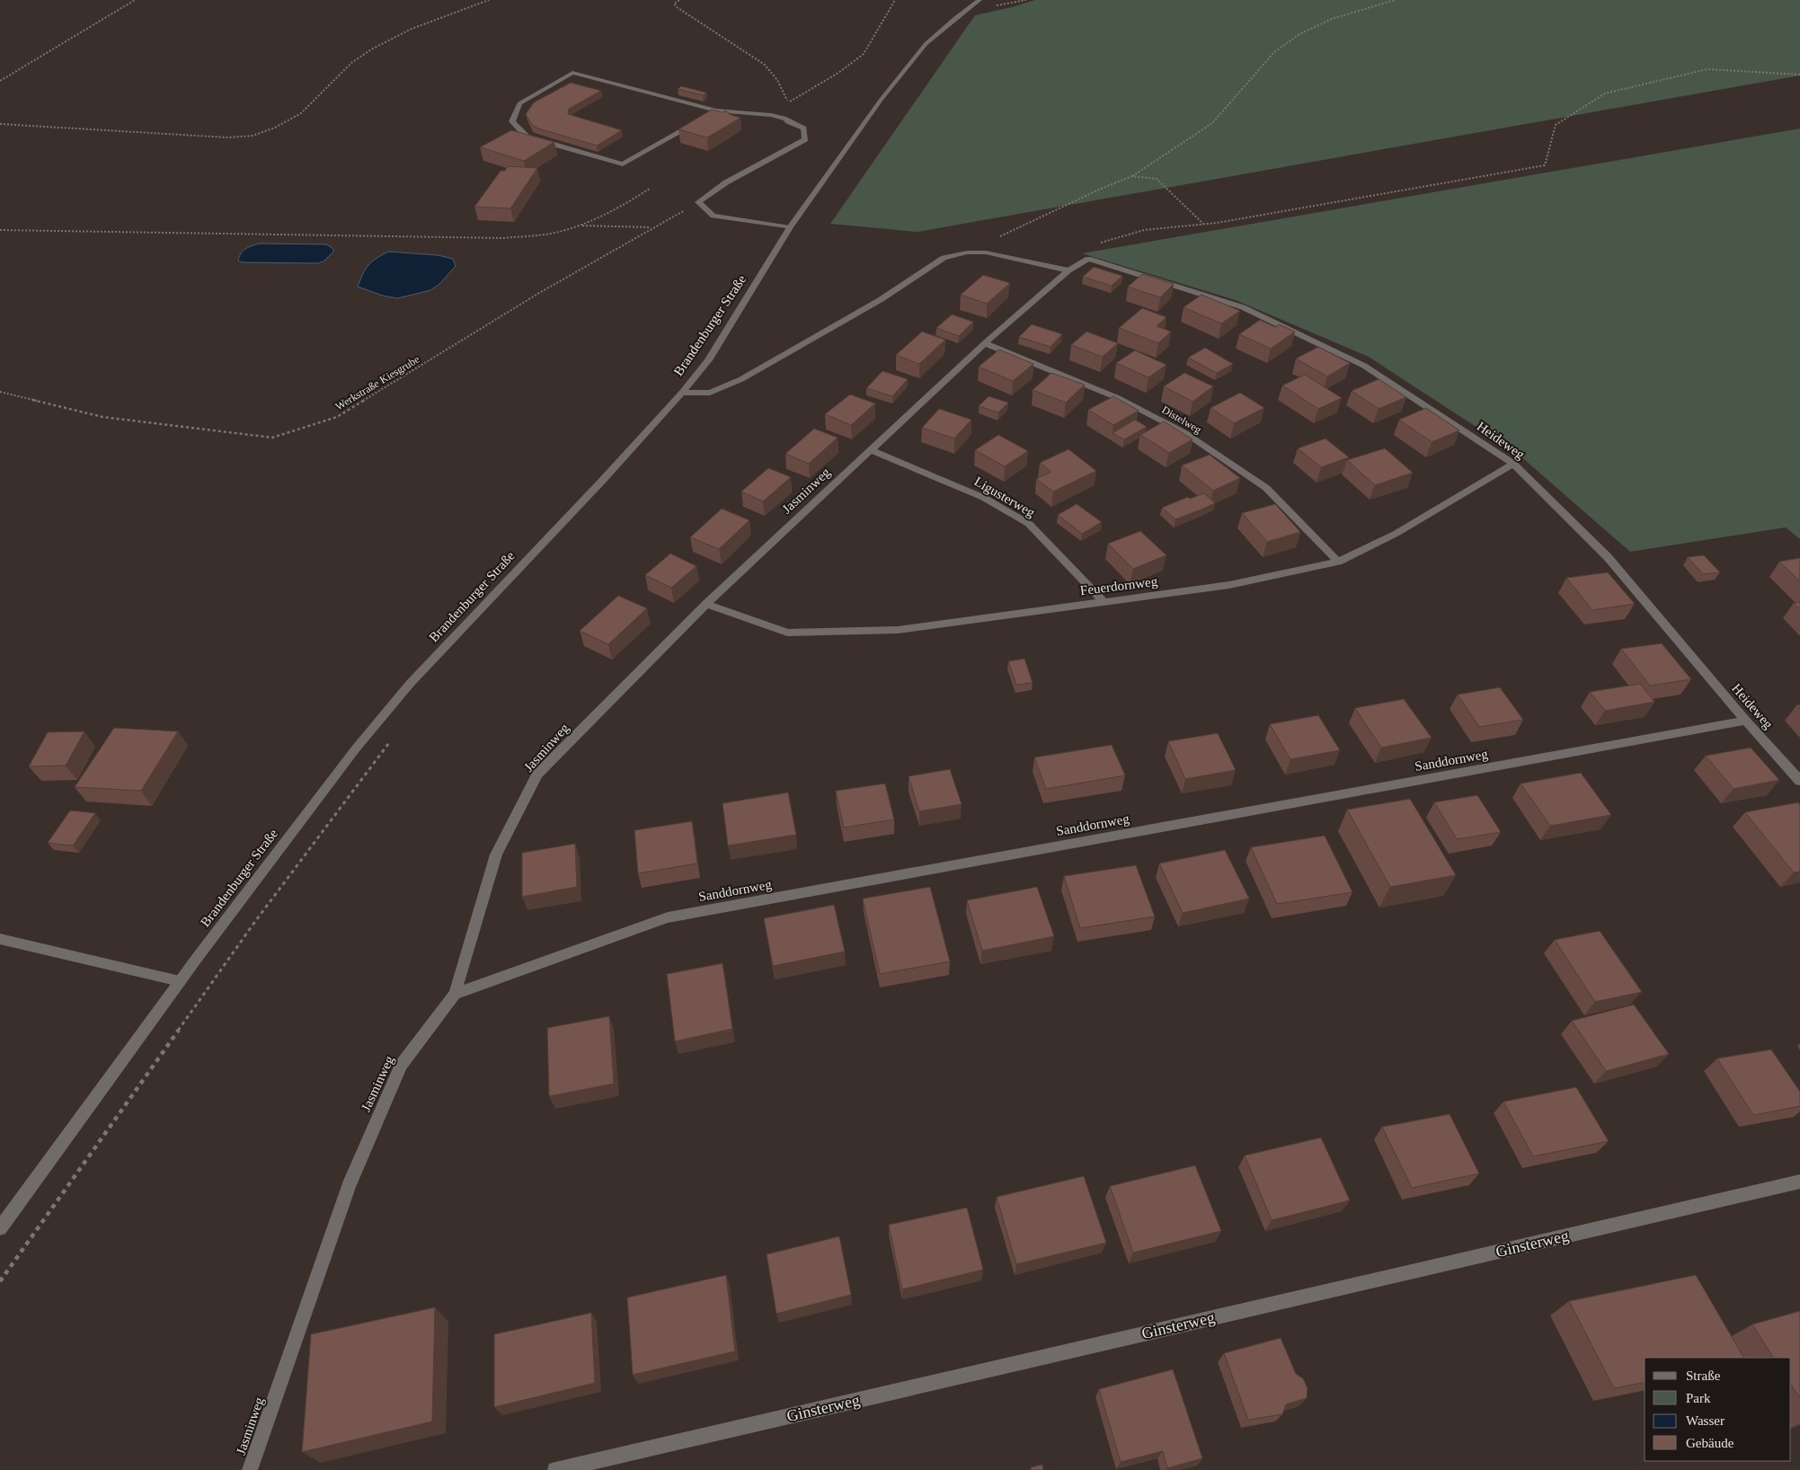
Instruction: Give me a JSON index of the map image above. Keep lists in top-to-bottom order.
{
  "streets": {
    "street": [
      "Brandenburger Straße",
      "Distelweg",
      "Heideweg",
      "Jasminweg",
      "Ligusterweg",
      "Feuerdornweg",
      "Sanddornweg",
      "Ginsterweg"
    ],
    "path": ["Werkstraße Kiesgrube"]
  },
  "crossings": [
    ["Distelweg", "Jasminweg"],
    ["Distelweg", "Feuerdornweg"],
    ["Heideweg", "Jasminweg"],
    ["Heideweg", "Feuerdornweg"],
    ["Heideweg", "Sanddornweg"],
    ["Jasminweg", "Ligusterweg"],
    ["Jasminweg", "Feuerdornweg"],
    ["Jasminweg", "Sanddornweg"],
    ["Ligusterweg", "Feuerdornweg"]
  ],
  "legend": [
    "Straße",
    "Park",
    "Wasser",
    "Gebäude"
  ]
}
